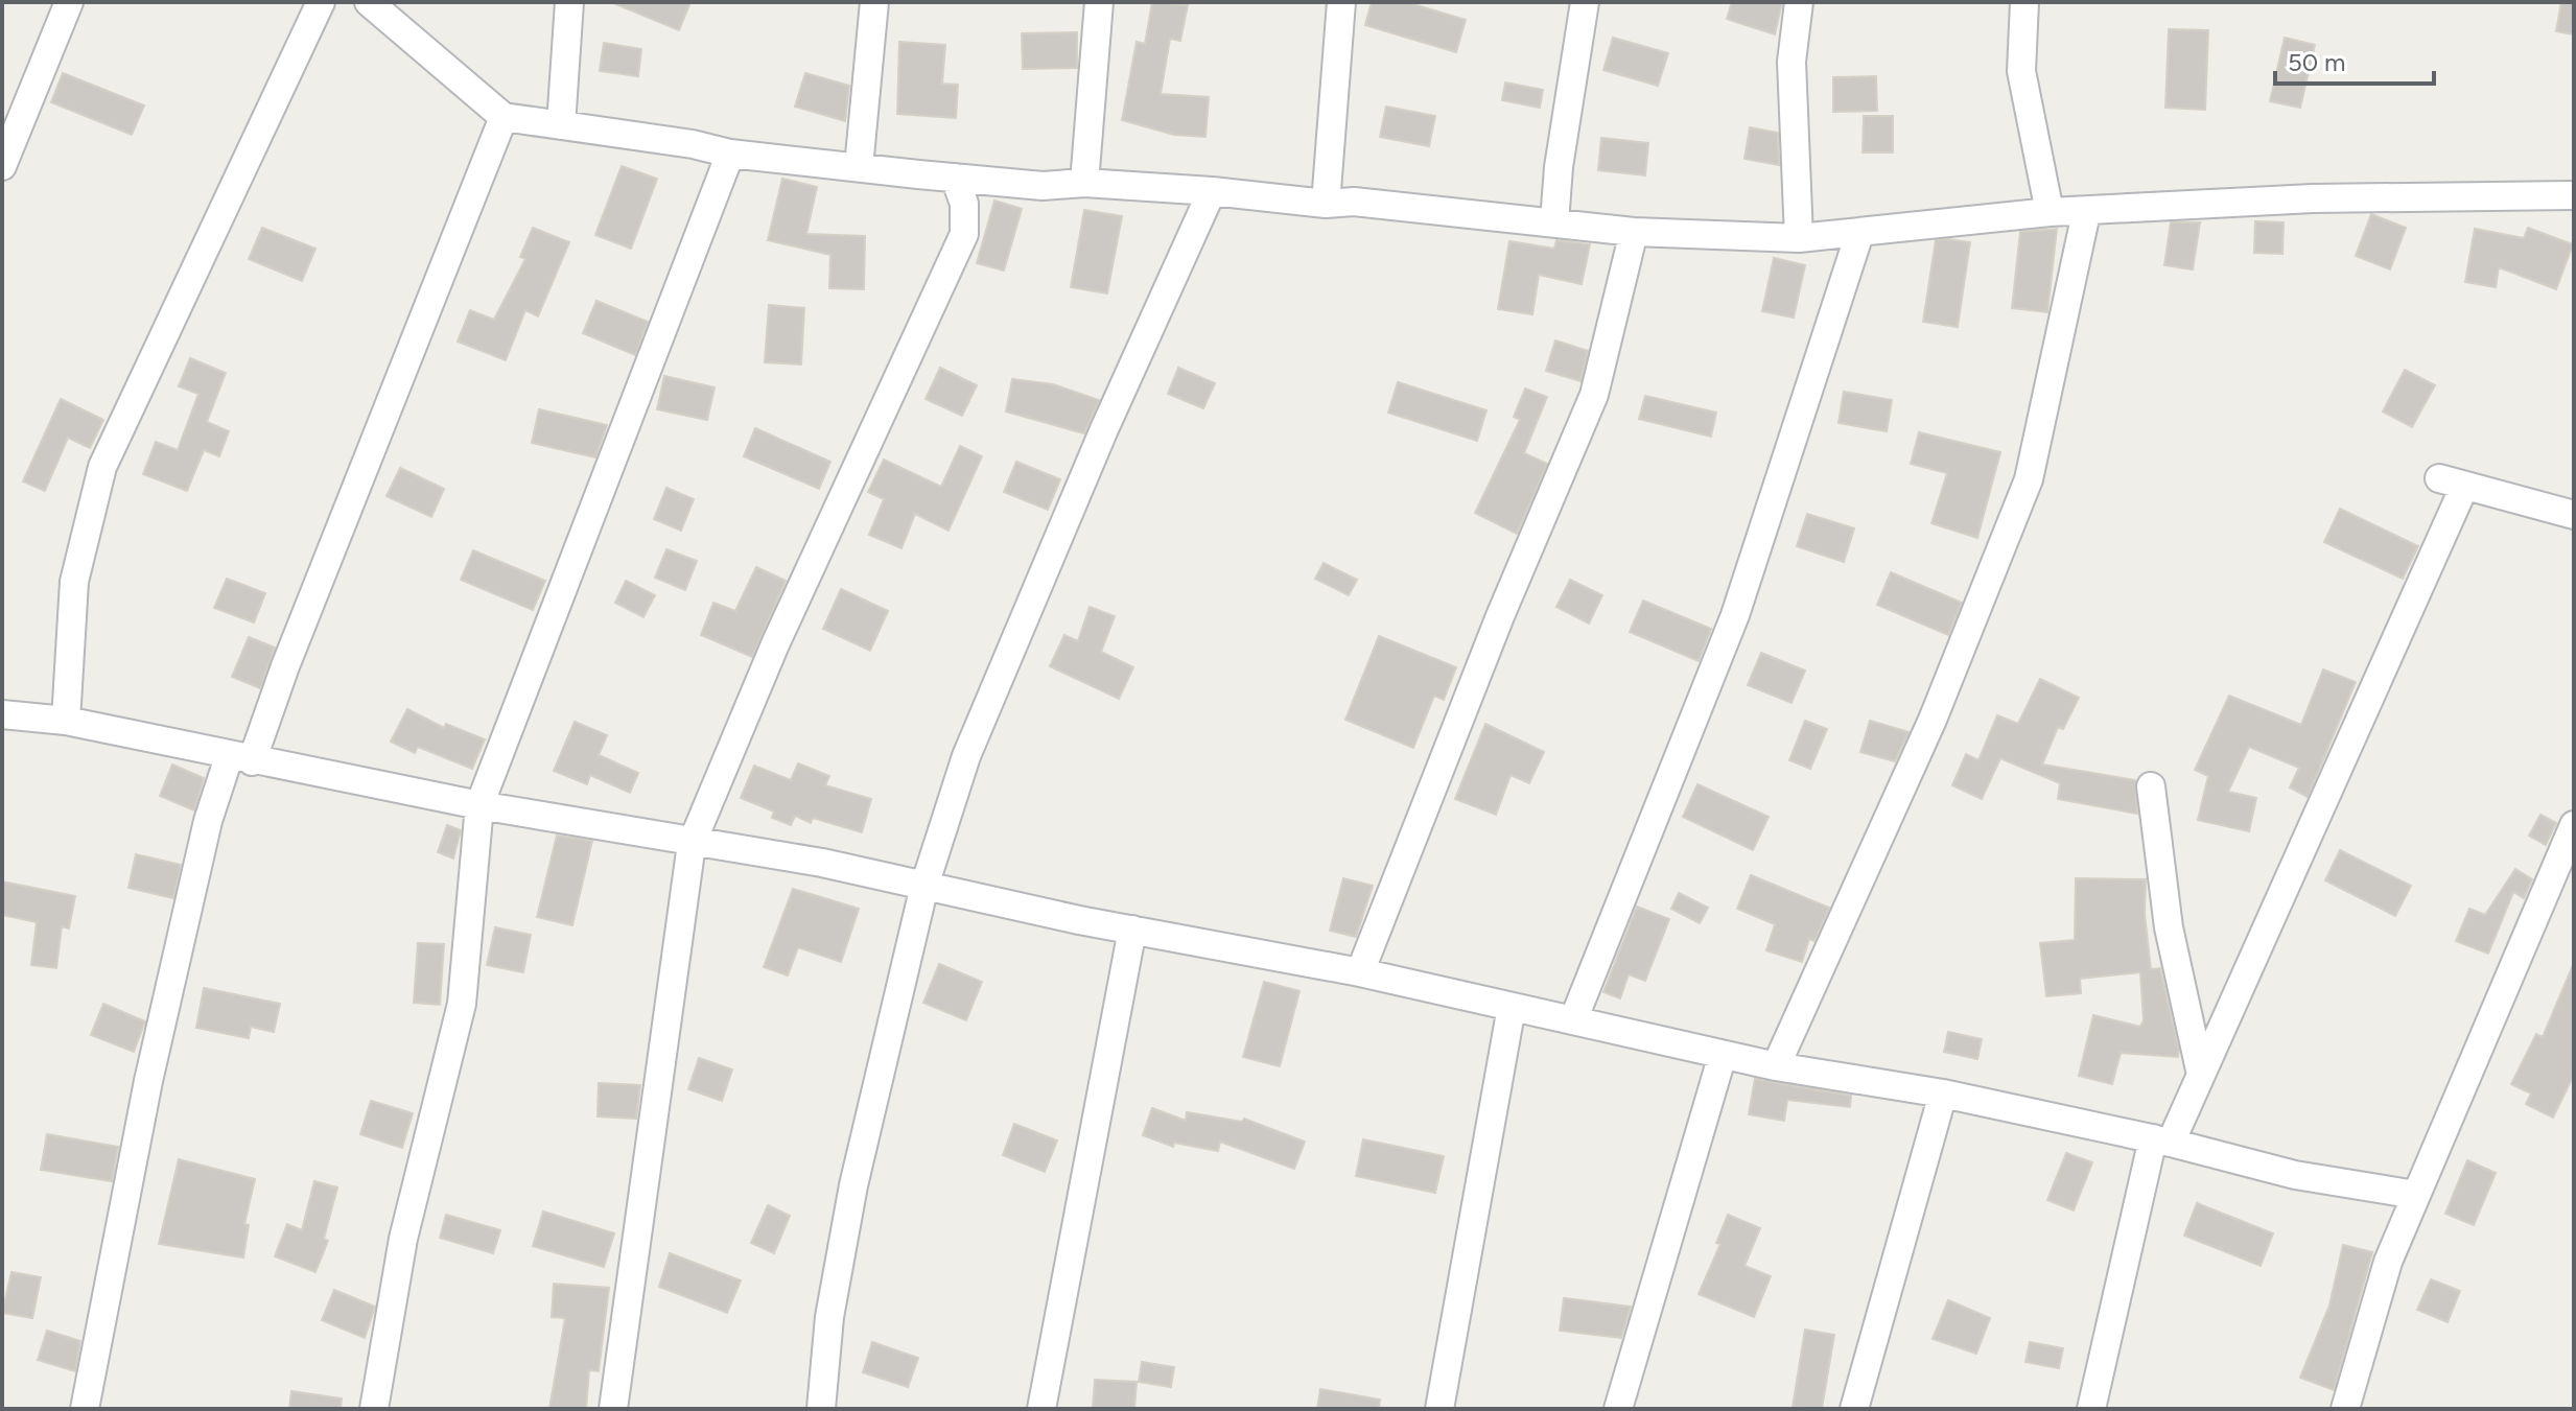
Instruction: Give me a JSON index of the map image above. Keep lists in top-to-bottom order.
{
  "scale_bar": "50 m"
}
